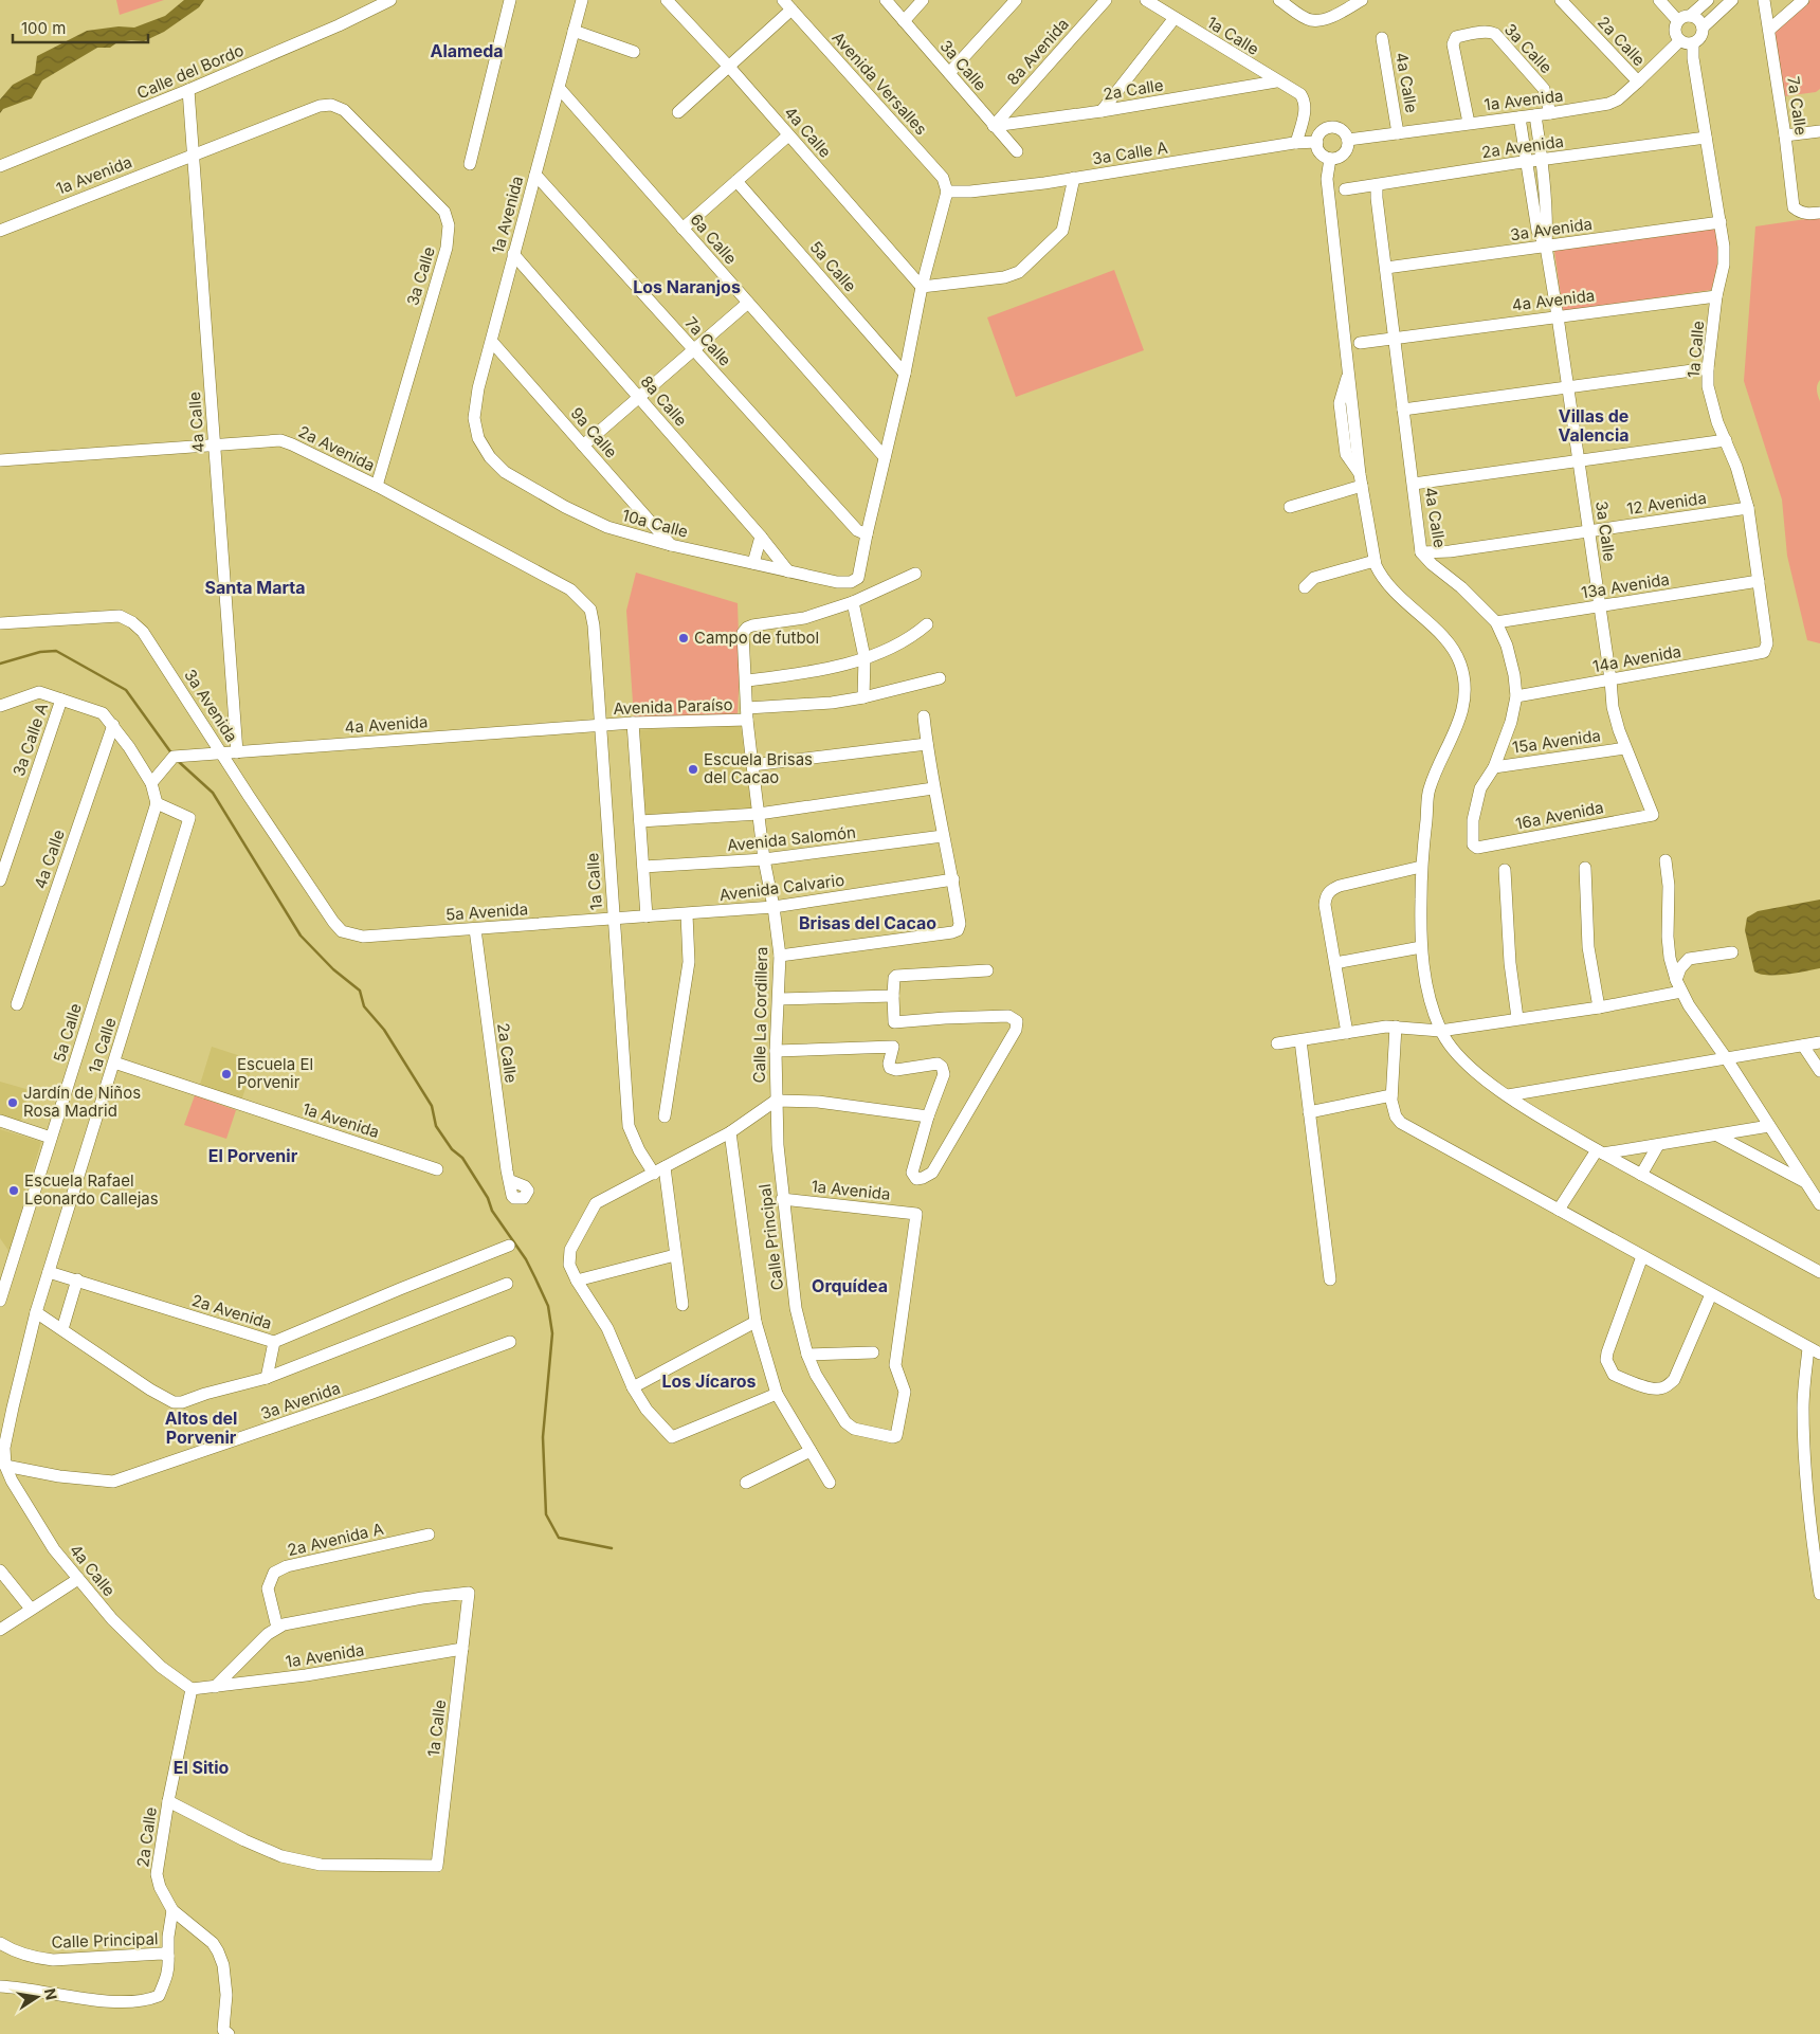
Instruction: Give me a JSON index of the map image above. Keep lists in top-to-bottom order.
{
  "streets": {
    "street": [
      "1a Calle",
      "2a Calle",
      "3a Calle",
      "8a Avenida",
      "Calle del Bordo",
      "4a Calle",
      "Avenida Versalles",
      "1a Avenida",
      "7a Calle",
      "2a Avenida",
      "3a Calle A",
      "3a Avenida",
      "6a Calle",
      "5a Calle",
      "4a Avenida",
      "8a Calle",
      "9a Calle",
      "12 Avenida",
      "10a Calle",
      "13a Avenida",
      "14a Avenida",
      "Avenida Paraíso",
      "15a Avenida",
      "16a Avenida",
      "Avenida Salomón",
      "Avenida Calvario",
      "5a Avenida",
      "Calle La Cordillera",
      "Calle Principal",
      "2a Avenida A"
    ]
  },
  "crossings": [
    ["1a Calle", "2a Calle"],
    ["1a Calle", "4a Calle"],
    ["1a Calle", "1a Avenida"],
    ["1a Calle", "2a Avenida"],
    ["1a Calle", "3a Calle A"],
    ["1a Calle", "3a Avenida"],
    ["1a Calle", "5a Calle"],
    ["1a Calle", "4a Avenida"],
    ["1a Calle", "12 Avenida"],
    ["1a Calle", "13a Avenida"],
    ["1a Calle", "14a Avenida"],
    ["1a Calle", "Avenida Paraíso"],
    ["1a Calle", "Avenida Calvario"],
    ["1a Calle", "5a Avenida"],
    ["1a Calle", "2a Avenida A"],
    ["2a Calle", "3a Calle"],
    ["2a Calle", "8a Avenida"],
    ["2a Calle", "4a Calle"],
    ["2a Calle", "1a Avenida"],
    ["2a Calle", "5a Avenida"],
    ["2a Calle", "Calle Principal"],
    ["3a Calle", "8a Avenida"],
    ["3a Calle", "1a Avenida"],
    ["3a Calle", "2a Avenida"],
    ["3a Calle", "3a Avenida"],
    ["3a Calle", "4a Avenida"],
    ["3a Calle", "12 Avenida"],
    ["3a Calle", "13a Avenida"],
    ["3a Calle", "14a Avenida"],
    ["3a Calle", "15a Avenida"],
    ["3a Calle", "16a Avenida"],
    ["Calle del Bordo", "4a Calle"],
    ["4a Calle", "1a Avenida"],
    ["4a Calle", "2a Avenida"],
    ["4a Calle", "3a Avenida"],
    ["4a Calle", "4a Avenida"],
    ["4a Calle", "12 Avenida"],
    ["4a Calle", "13a Avenida"],
    ["4a Calle", "14a Avenida"],
    ["4a Calle", "15a Avenida"],
    ["4a Calle", "16a Avenida"],
    ["Avenida Versalles", "3a Calle A"],
    ["1a Avenida", "7a Calle"],
    ["1a Avenida", "3a Calle A"],
    ["1a Avenida", "6a Calle"],
    ["1a Avenida", "8a Calle"],
    ["1a Avenida", "9a Calle"],
    ["1a Avenida", "10a Calle"],
    ["1a Avenida", "Calle Principal"],
    ["7a Calle", "10a Calle"],
    ["3a Avenida", "4a Avenida"],
    ["3a Avenida", "5a Avenida"],
    ["4a Avenida", "Avenida Paraíso"],
    ["8a Calle", "10a Calle"],
    ["9a Calle", "10a Calle"],
    ["Avenida Paraíso", "Calle La Cordillera"],
    ["Avenida Salomón", "Calle La Cordillera"],
    ["Avenida Calvario", "5a Avenida"],
    ["Avenida Calvario", "Calle La Cordillera"],
    ["Calle La Cordillera", "Calle Principal"]
  ],
  "districts": [
    "Alameda",
    "Los Naranjos",
    "Villas de Valencia",
    "Santa Marta",
    "Brisas del Cacao",
    "El Porvenir",
    "Orquídea",
    "Los Jícaros",
    "Altos del Porvenir",
    "El Sitio"
  ],
  "places": [
    "Campo de futbol",
    "Escuela Brisas del Cacao",
    "Escuela El Porvenir",
    "Jardín de Niños Rosa Madrid",
    "Escuela Rafael Leonardo Callejas"
  ],
  "scale_bar": "100 m",
  "north": "right"
}
